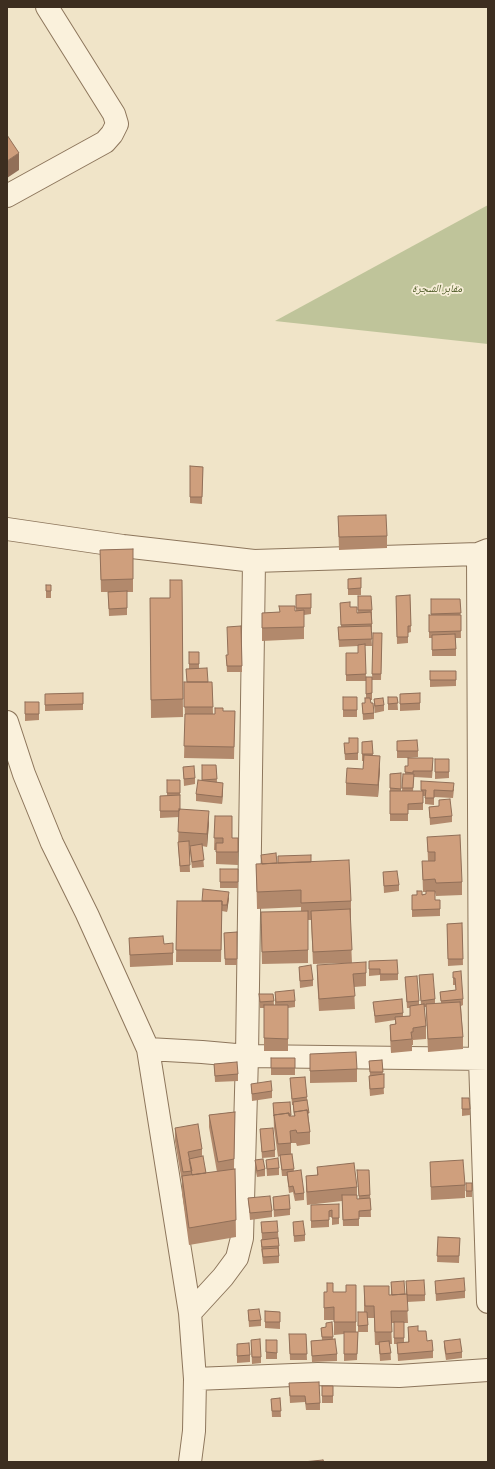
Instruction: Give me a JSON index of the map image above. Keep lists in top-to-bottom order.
{
  "parks": ["مقابر الشجرة"]
}
